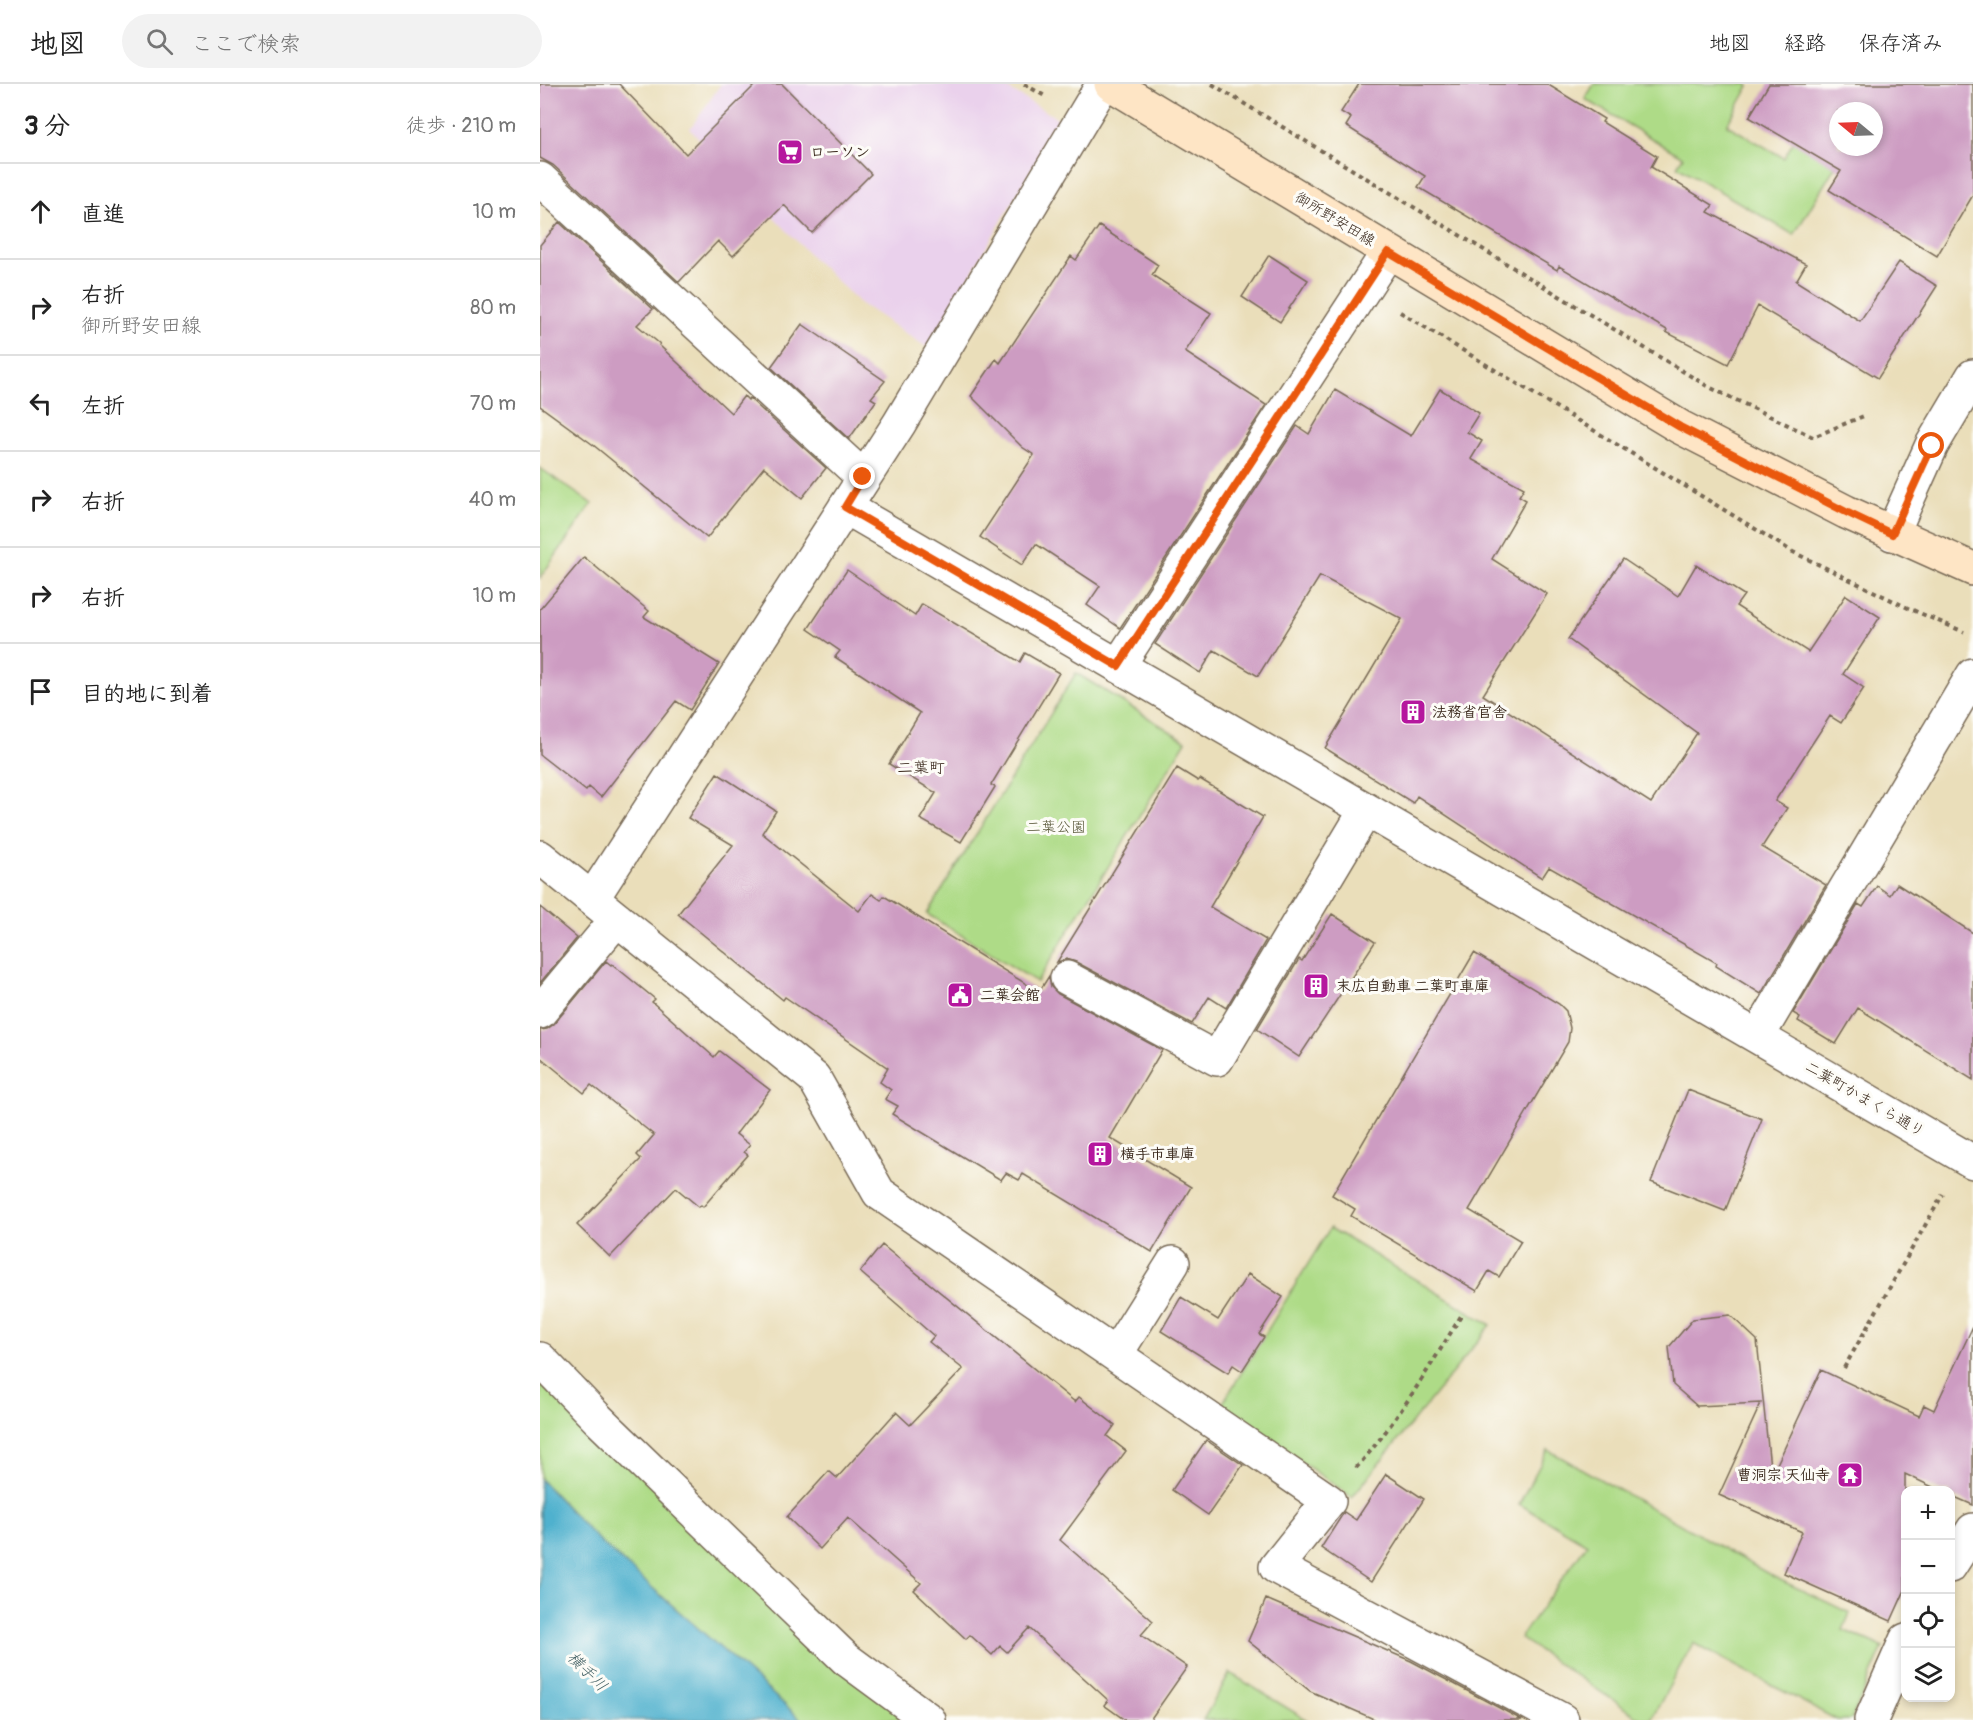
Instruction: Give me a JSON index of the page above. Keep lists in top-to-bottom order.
{
  "streets": {
    "main road": ["御所野安田線"],
    "street": ["二葉町かまくら通り"]
  },
  "districts": ["二葉町"],
  "water": ["横手川"],
  "parks": ["二葉公園"],
  "places": {
    "supermarket": ["ローソン"],
    "building": ["法務省官舎", "末広自動車 二葉町車庫", "横手市車庫"],
    "public building": ["二葉会館"],
    "temple": ["曹洞宗 天仙寺"]
  },
  "north": "left",
  "page": {
    "header": "地図",
    "search": "ここで検索",
    "nav": ["地図", "経路", "保存済み"],
    "heading": ["3 分", "徒歩 · 210 m"],
    "list": [
      ["直進", "10 m"],
      ["右折", "御所野安田線", "80 m"],
      ["左折", "70 m"],
      ["右折", "40 m"],
      ["右折", "10 m"],
      "目的地に到着"
    ],
    "map_buttons": ["+", "−"]
  }
}
